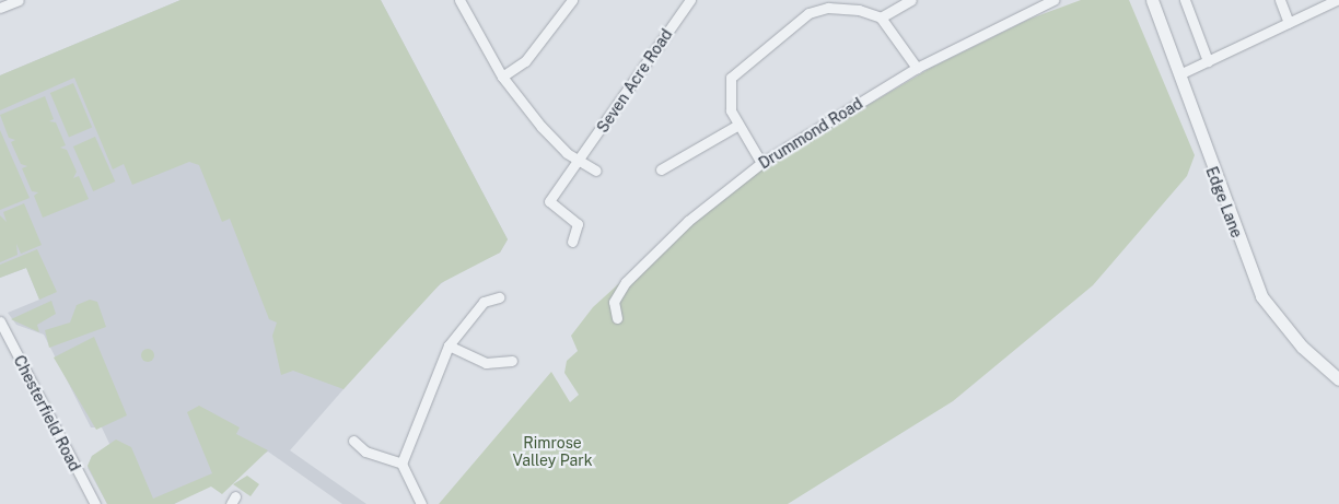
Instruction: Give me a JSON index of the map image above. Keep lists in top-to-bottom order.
{
  "streets": {
    "street": [
      "Seven Acre Road",
      "Drummond Road",
      "Edge Lane",
      "Chesterfield Road"
    ]
  },
  "parks": ["Rimrose Valley Park"]
}
